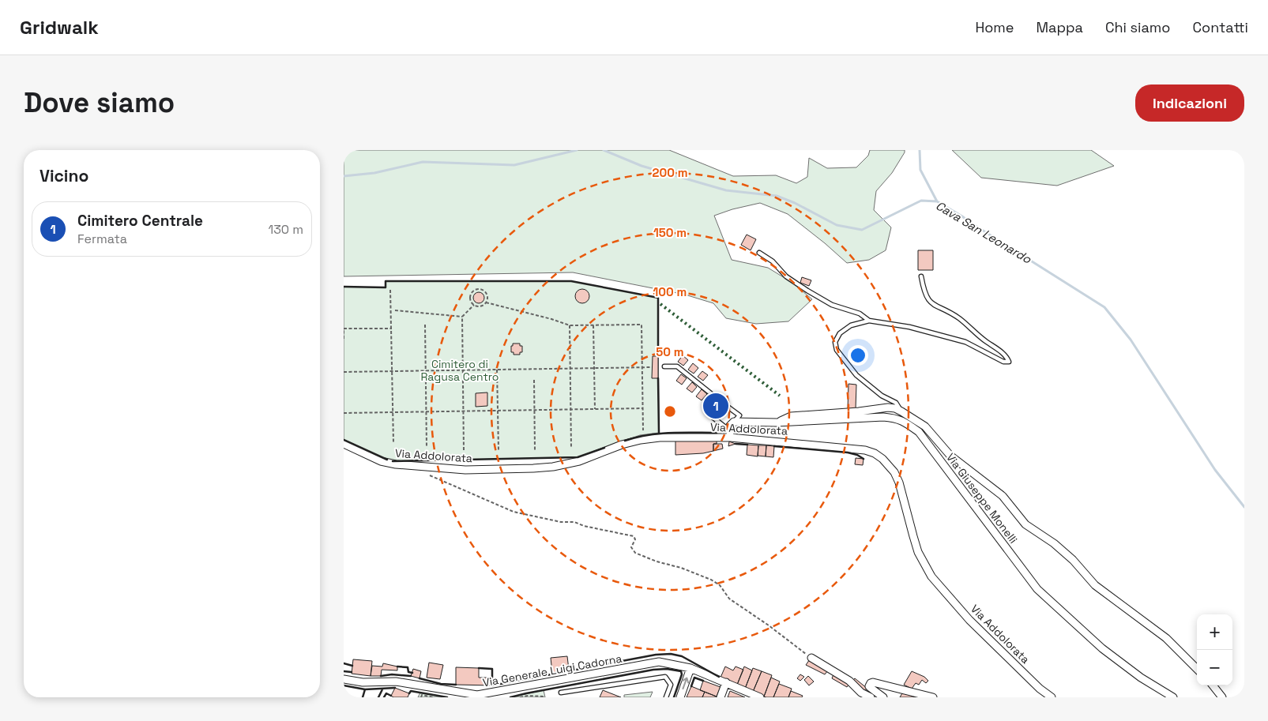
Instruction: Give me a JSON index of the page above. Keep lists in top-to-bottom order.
{
  "streets": {
    "street": ["Via Addolorata", "Via Giuseppe Monelli", "Via Generale Luigi Cadorna"]
  },
  "water": ["Cava San Leonardo"],
  "parks": ["Cimitero di Ragusa Centro"],
  "page": {
    "header": "Gridwalk",
    "nav": [
      "Home",
      "Mappa",
      "Chi siamo",
      "Contatti"
    ],
    "buttons": "Indicazioni",
    "title": "Dove siamo",
    "heading": "Vicino",
    "list": [
      {
        "mark": "1",
        "name": "Cimitero Centrale",
        "note": "Fermata",
        "value": "130 m"
      }
    ],
    "pins": "1",
    "map_buttons": ["+", "−"]
  },
  "rings": [
    "200 m",
    "150 m",
    "100 m",
    "50 m"
  ]
}
